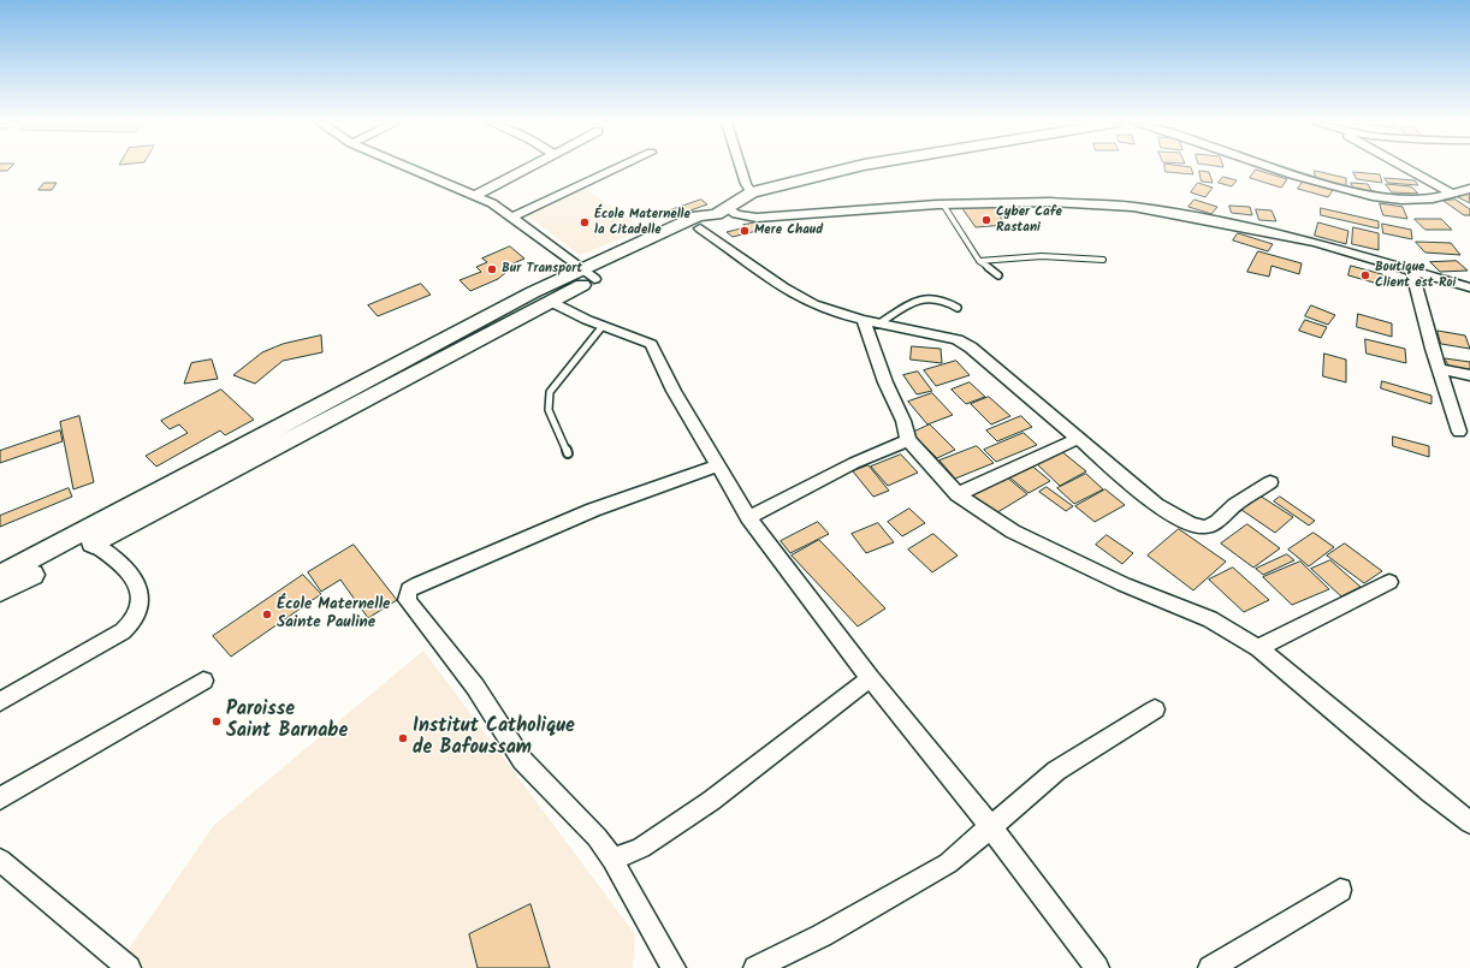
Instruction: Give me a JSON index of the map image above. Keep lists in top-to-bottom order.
{
  "places": [
    "Cyber Cafe Rastani",
    "École Maternelle la Citadelle",
    "Mere Chaud",
    "Bur Transport",
    "Boutique Client est Roi",
    "École Maternelle Sainte Pauline",
    "Paroisse Saint Barnabe",
    "Institut Catholique de Bafoussam"
  ]
}
